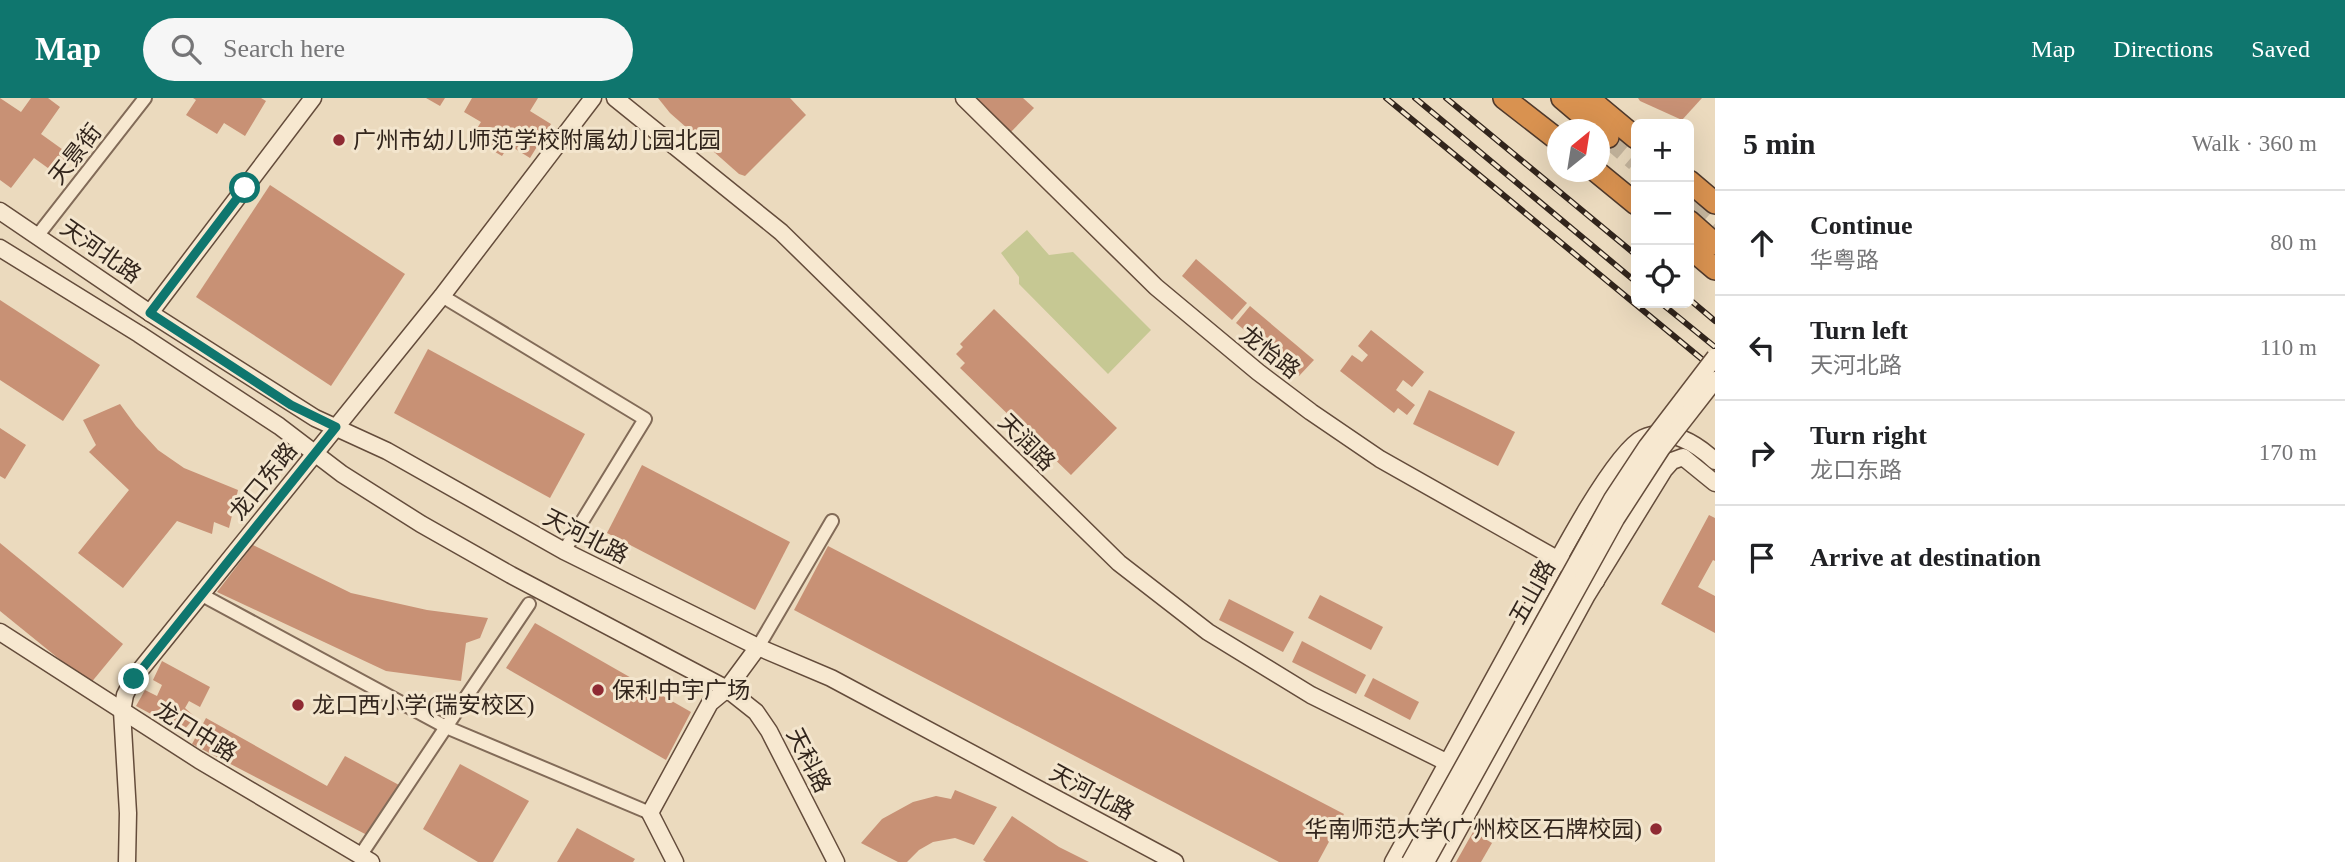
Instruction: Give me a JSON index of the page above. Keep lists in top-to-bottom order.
{
  "streets": {
    "street": [
      "天景街",
      "天河北路",
      "龙怡路",
      "天润路",
      "龙口东路",
      "五山路",
      "龙口中路",
      "天科路"
    ]
  },
  "crossings": [
    ["天景街", "天河北路"],
    ["天河北路", "龙口东路"],
    ["龙口东路", "龙口中路"]
  ],
  "places": [
    "广州市幼儿师范学校附属幼儿园北园",
    "保利中宇广场",
    "龙口西小学(瑞安校区)",
    "华南师范大学(广州校区石牌校园)"
  ],
  "north": "top right",
  "page": {
    "header": "Map",
    "search": "Search here",
    "nav": ["Map", "Directions", "Saved"],
    "heading": ["5 min", "Walk · 360 m"],
    "map_buttons": ["+", "−"],
    "list": [
      ["Continue", "华粤路", "80 m"],
      ["Turn left", "天河北路", "110 m"],
      ["Turn right", "龙口东路", "170 m"],
      "Arrive at destination"
    ]
  }
}
